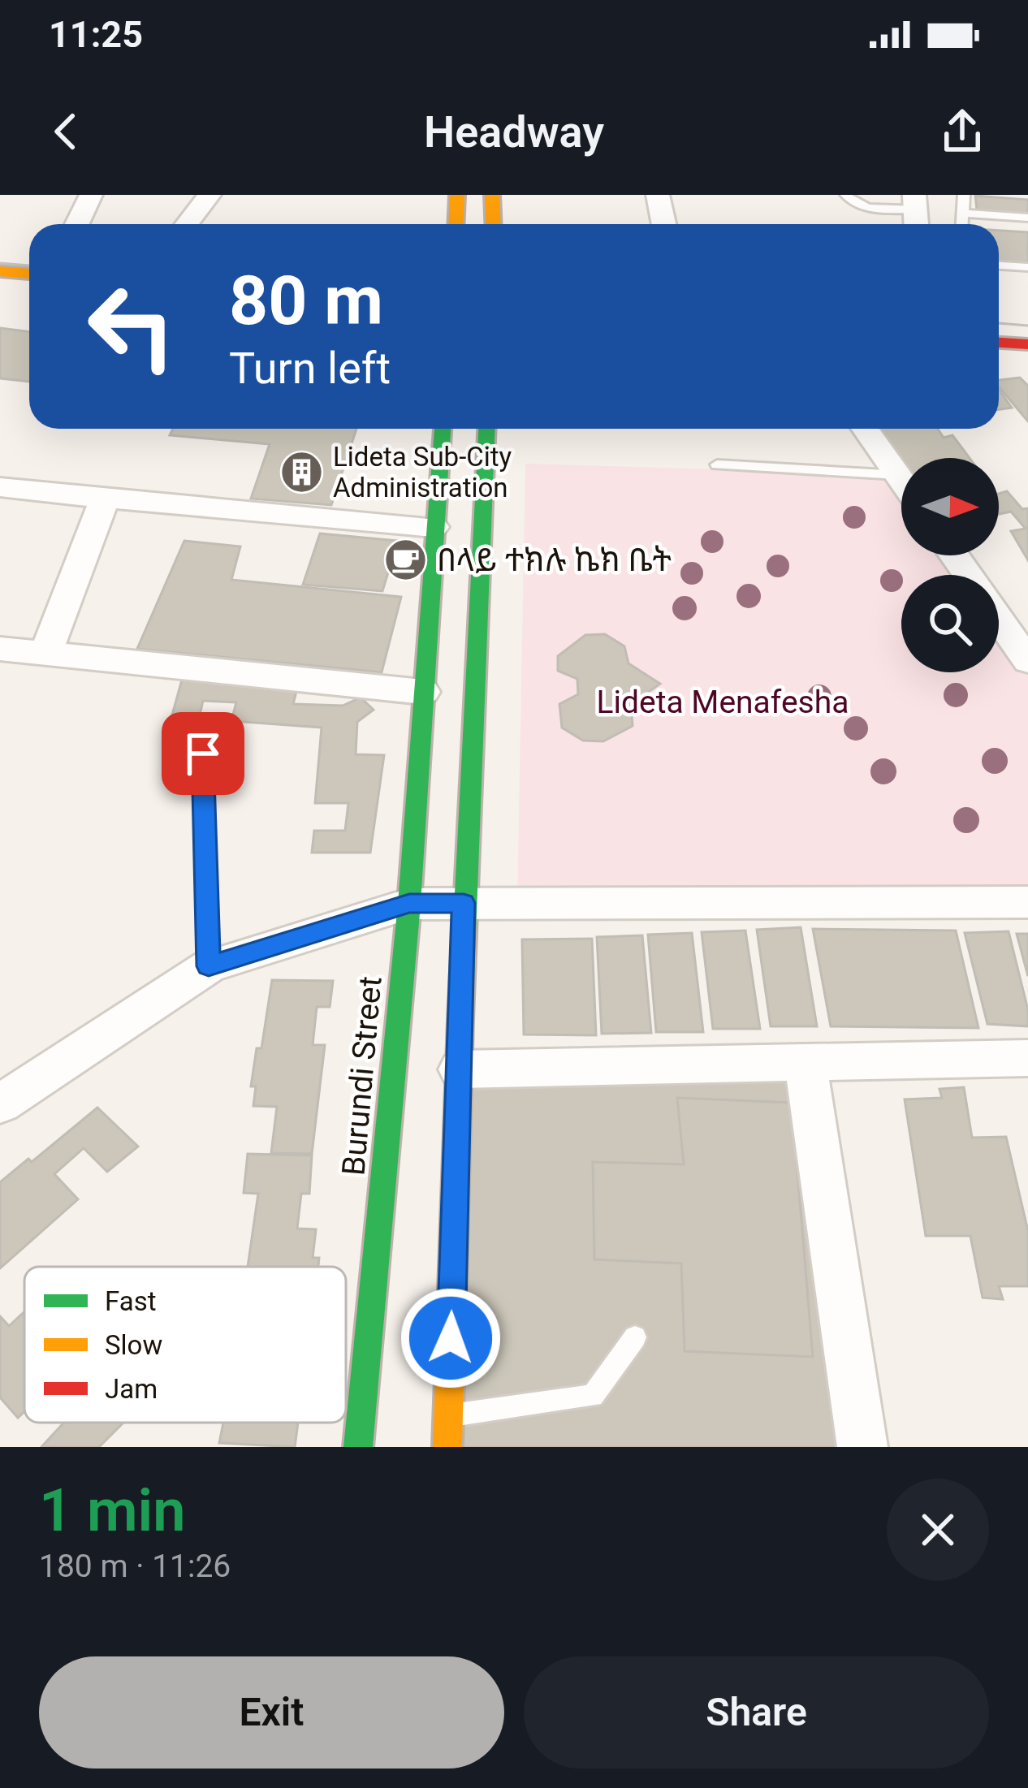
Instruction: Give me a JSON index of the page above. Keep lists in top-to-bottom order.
{
  "streets": {
    "main road": ["Burundi Street"]
  },
  "parks": ["Lideta Menafesha"],
  "places": {
    "building": ["Lideta Sub-City Administration"],
    "cafe": ["በላይ ተክሉ ኬክ ቤት"]
  },
  "legend": ["Fast", "Slow", "Jam"],
  "north": "right",
  "page": {
    "status": "11:25",
    "header": "Headway",
    "turn": ["80 m", "Turn left"],
    "heading": ["1 min", "180 m · 11:26"],
    "buttons": ["Exit", "Share"]
  }
}
